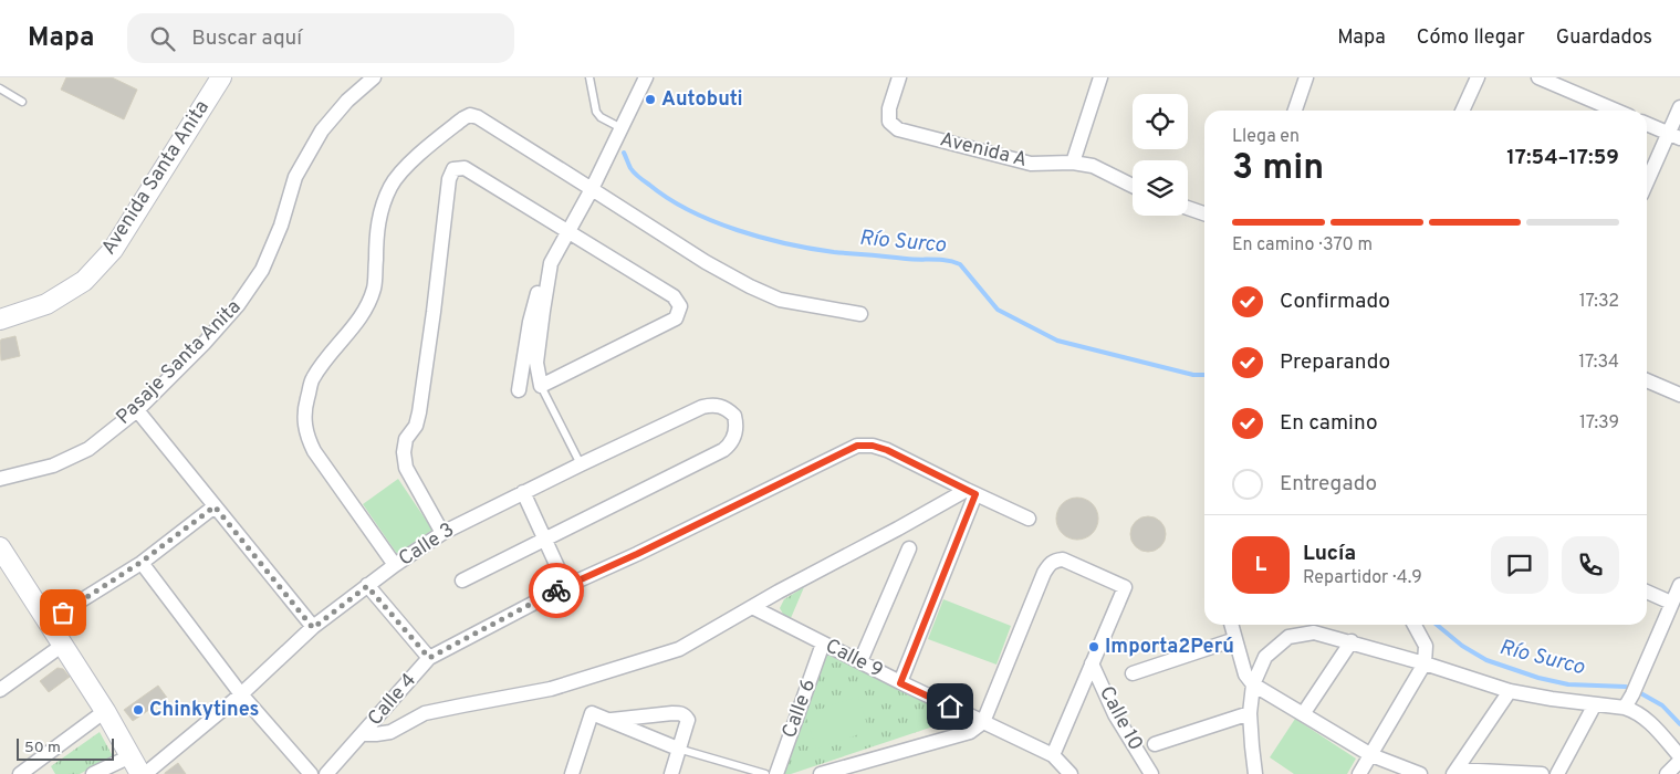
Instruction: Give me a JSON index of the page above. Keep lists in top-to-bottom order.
{
  "streets": {
    "street": [
      "Avenida A",
      "Avenida Santa Anita",
      "Pasaje Santa Anita",
      "Calle 3",
      "Calle 9",
      "Calle 4",
      "Calle 6",
      "Calle 10"
    ]
  },
  "crossings": [
    ["Calle 9", "Calle 6"]
  ],
  "water": ["Río Surco"],
  "places": ["Autobuti", "Importa2Perú", "Chinkytines"],
  "scale_bar": "50 m",
  "page": {
    "header": "Mapa",
    "search": "Buscar aquí",
    "nav": ["Mapa", "Cómo llegar", "Guardados"],
    "heading": ["3 min", "Llega en", "17:54–17:59"],
    "panel": ["Lucía", "Repartidor · 4.9"],
    "bar": "En camino · 370 m",
    "list": [
      ["Confirmado", "17:32"],
      ["Preparando", "17:34"],
      ["En camino", "17:39"],
      "Entregado"
    ],
    "round": "L",
    "scale": "50 m"
  }
}
